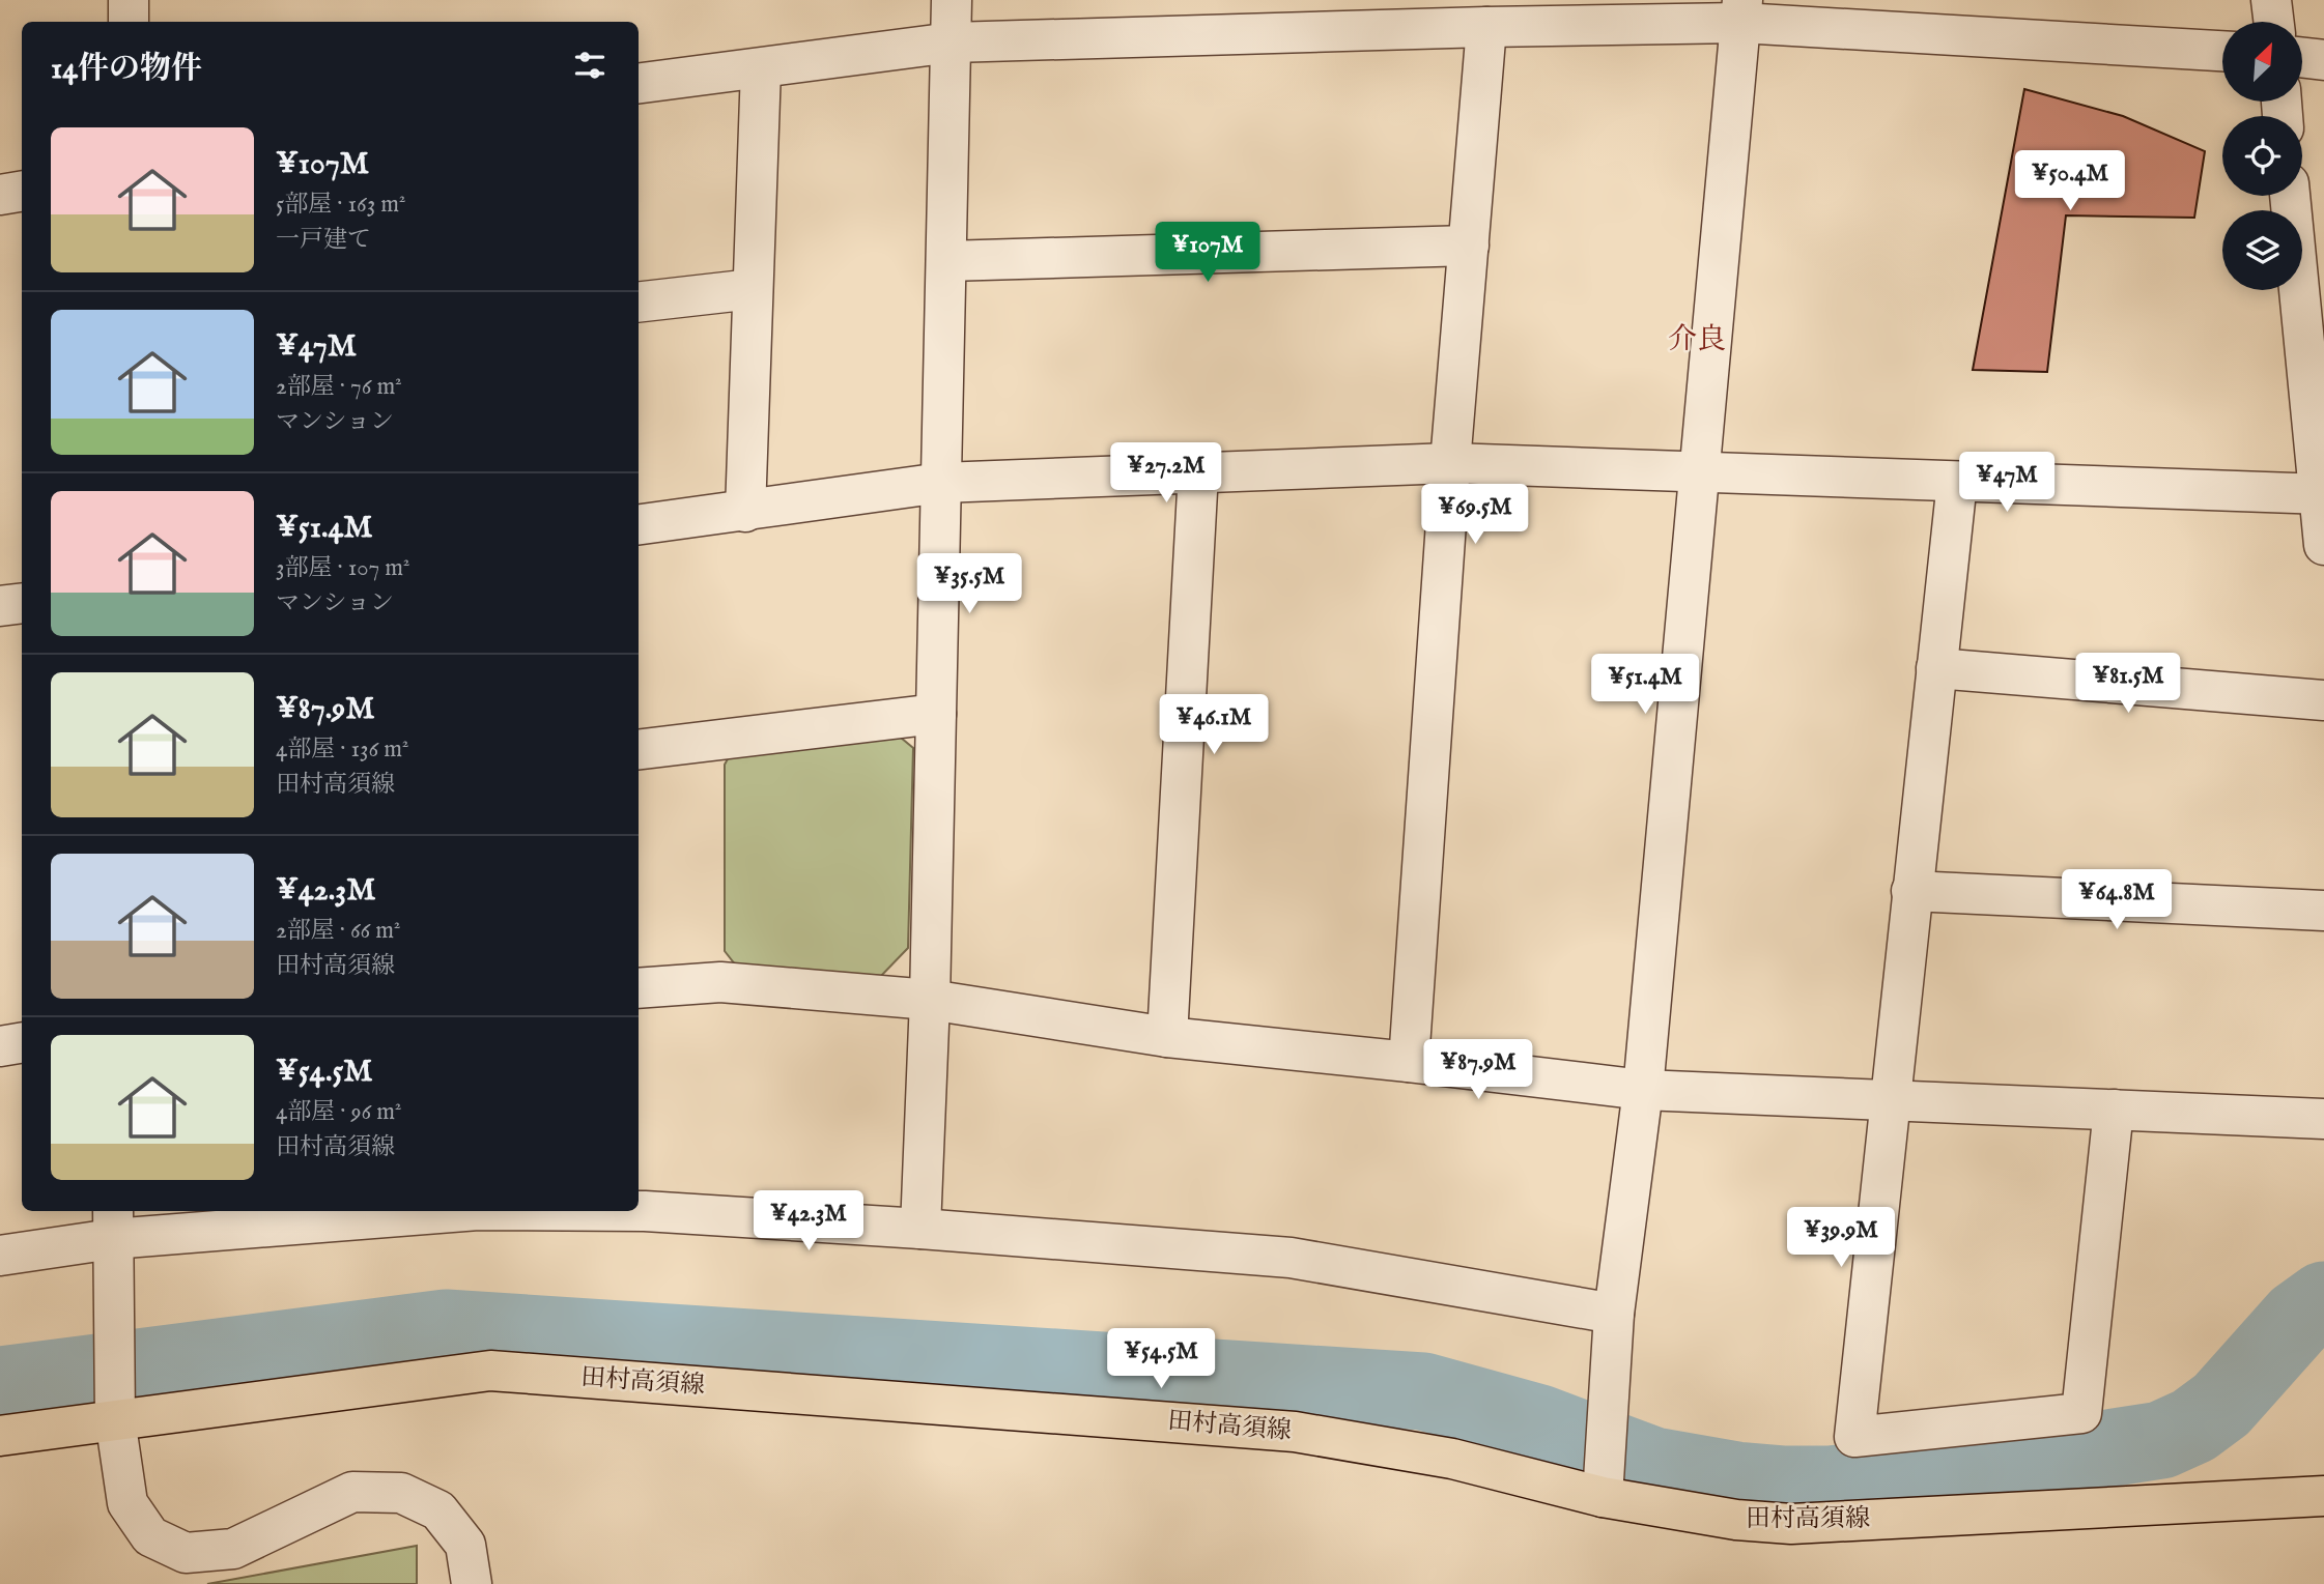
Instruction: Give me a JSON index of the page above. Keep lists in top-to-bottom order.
{
  "streets": {
    "main road": ["田村高須線"]
  },
  "districts": ["介良"],
  "north": "top right",
  "page": {
    "heading": "14件の物件",
    "list": [
      {
        "name": "¥107M",
        "note": "5部屋 · 163 m² · 一戸建て"
      },
      {
        "name": "¥47M",
        "note": "2部屋 · 76 m² · マンション"
      },
      {
        "name": "¥51.4M",
        "note": "3部屋 · 107 m² · マンション"
      },
      {
        "name": "¥87.9M",
        "note": "4部屋 · 136 m² · 田村高須線"
      },
      {
        "name": "¥42.3M",
        "note": "2部屋 · 66 m² · 田村高須線"
      },
      {
        "name": "¥54.5M",
        "note": "4部屋 · 96 m² · 田村高須線"
      }
    ],
    "price": [
      "¥50.4M",
      "¥107M",
      "¥27.2M",
      "¥47M",
      "¥69.5M",
      "¥35.5M",
      "¥81.5M",
      "¥51.4M",
      "¥46.1M",
      "¥64.8M",
      "¥87.9M",
      "¥42.3M",
      "¥39.9M",
      "¥54.5M"
    ]
  }
}
